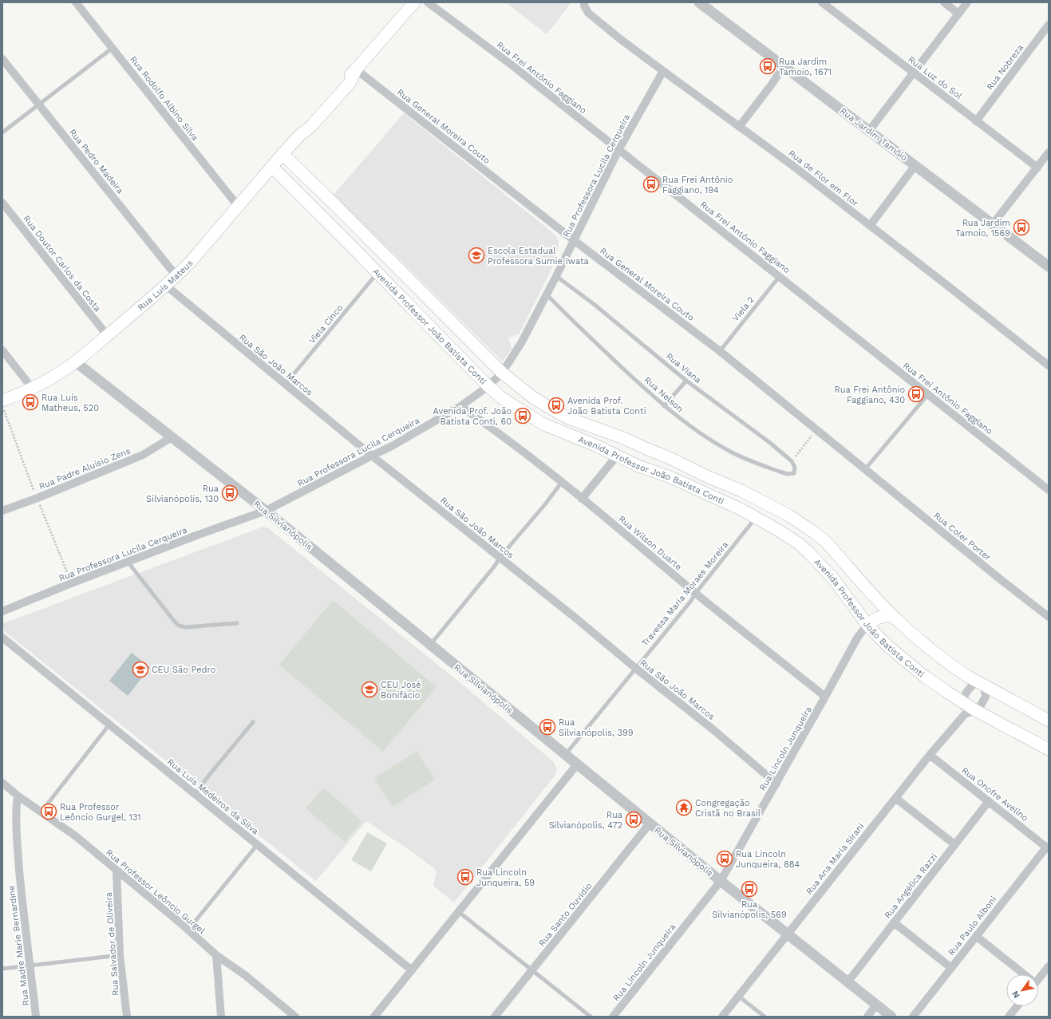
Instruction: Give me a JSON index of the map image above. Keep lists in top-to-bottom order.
{
  "streets": {
    "main road": ["Rua Luís Mateus", "Avenida Professor João Batista Conti"],
    "street": [
      "Rua Nobreza",
      "Rua Frei Antônio Faggiano",
      "Rua Luz do Sol",
      "Rua Rodolfo Albino Silva",
      "Rua General Moreira Couto",
      "Rua Jardim Tamôio",
      "Rua Pedro Madeira",
      "Rua Professora Lucila Cerqueira",
      "Rua de Flor em Flor",
      "Rua Doutor Carlos da Costa",
      "Rua São João Marcos",
      "Rua Padre Aluísio Zens",
      "Rua Silvianópolis",
      "Rua Coler Porter",
      "Rua Wilson Duarte",
      "Rua Lincoln Junqueira",
      "Rua Onofre Avelino",
      "Rua Luís Medeiros da Silva",
      "Rua Ana Maria Sirani",
      "Rua Angélica Razzi",
      "Rua Professor Leôncio Gurgel",
      "Rua Santo Ouvídio",
      "Rua Paulo Alboni",
      "Rua Salvador de Oliveira",
      "Rua Madre Marie Bernardine"
    ],
    "lane": [
      "Viela 2",
      "Viela Cinco",
      "Rua Viana",
      "Rua Nelson",
      "Travessa Maria Moraes Moreira"
    ]
  },
  "crossings": [
    ["Rua Nobreza", "Rua Luz do Sol"],
    ["Rua Frei Antônio Faggiano", "Rua Professora Lucila Cerqueira"],
    ["Rua Frei Antônio Faggiano", "Viela 2"],
    ["Rua Rodolfo Albino Silva", "Rua Luís Mateus"],
    ["Rua General Moreira Couto", "Rua Professora Lucila Cerqueira"],
    ["Rua General Moreira Couto", "Rua Luís Mateus"],
    ["Rua General Moreira Couto", "Viela 2"],
    ["Rua General Moreira Couto", "Rua Coler Porter"],
    ["Rua Pedro Madeira", "Rua Luís Mateus"],
    ["Rua Professora Lucila Cerqueira", "Rua de Flor em Flor"],
    ["Rua Professora Lucila Cerqueira", "Avenida Professor João Batista Conti"],
    ["Rua Professora Lucila Cerqueira", "Rua São João Marcos"],
    ["Rua Professora Lucila Cerqueira", "Rua Viana"],
    ["Rua Professora Lucila Cerqueira", "Rua Nelson"],
    ["Rua Professora Lucila Cerqueira", "Rua Silvianópolis"],
    ["Rua Professora Lucila Cerqueira", "Rua Wilson Duarte"],
    ["Rua Doutor Carlos da Costa", "Rua Luís Mateus"],
    ["Rua Luís Mateus", "Avenida Professor João Batista Conti"],
    ["Rua Luís Mateus", "Rua São João Marcos"],
    ["Rua Luís Mateus", "Rua Silvianópolis"],
    ["Viela Cinco", "Avenida Professor João Batista Conti"],
    ["Viela Cinco", "Rua São João Marcos"],
    ["Avenida Professor João Batista Conti", "Travessa Maria Moraes Moreira"],
    ["Avenida Professor João Batista Conti", "Rua Lincoln Junqueira"],
    ["Avenida Professor João Batista Conti", "Rua Ana Maria Sirani"],
    ["Rua São João Marcos", "Travessa Maria Moraes Moreira"],
    ["Rua São João Marcos", "Rua Lincoln Junqueira"],
    ["Rua Viana", "Rua Nelson"],
    ["Rua Padre Aluísio Zens", "Rua Silvianópolis"],
    ["Rua Silvianópolis", "Travessa Maria Moraes Moreira"],
    ["Rua Silvianópolis", "Rua Lincoln Junqueira"],
    ["Rua Silvianópolis", "Rua Ana Maria Sirani"],
    ["Rua Silvianópolis", "Rua Angélica Razzi"],
    ["Rua Silvianópolis", "Rua Santo Ouvídio"],
    ["Rua Wilson Duarte", "Travessa Maria Moraes Moreira"],
    ["Rua Wilson Duarte", "Rua Lincoln Junqueira"],
    ["Rua Onofre Avelino", "Rua Ana Maria Sirani"],
    ["Rua Onofre Avelino", "Rua Angélica Razzi"],
    ["Rua Onofre Avelino", "Rua Paulo Alboni"],
    ["Rua Professor Leôncio Gurgel", "Rua Salvador de Oliveira"],
    ["Rua Professor Leôncio Gurgel", "Rua Madre Marie Bernardine"]
  ],
  "places": {
    "bus stop": [
      "Rua Jardim Tamoio, 1671",
      "Rua Frei Antônio Faggiano, 194",
      "Rua Jardim Tamoio, 1569",
      "Rua Frei Antônio Faggiano, 430",
      "Rua Luís Matheus, 520",
      "Avenida Prof. João Batista Conti",
      "Avenida Prof. João Batista Conti, 60",
      "Rua Silvianópolis, 130",
      "Rua Silvianópolis, 399",
      "Rua Professor Leôncio Gurgel, 131",
      "Rua Silvianópolis, 472",
      "Rua Lincoln Junqueira, 884",
      "Rua Lincoln Junqueira, 59",
      "Rua Silvianópolis, 569"
    ],
    "school or university": ["Escola Estadual Professora Sumie Iwata", "CEU São Pedro", "CEU José Bonifácio"],
    "temple": ["Congregação Cristã no Brasil"]
  },
  "north": "bottom left"
}
